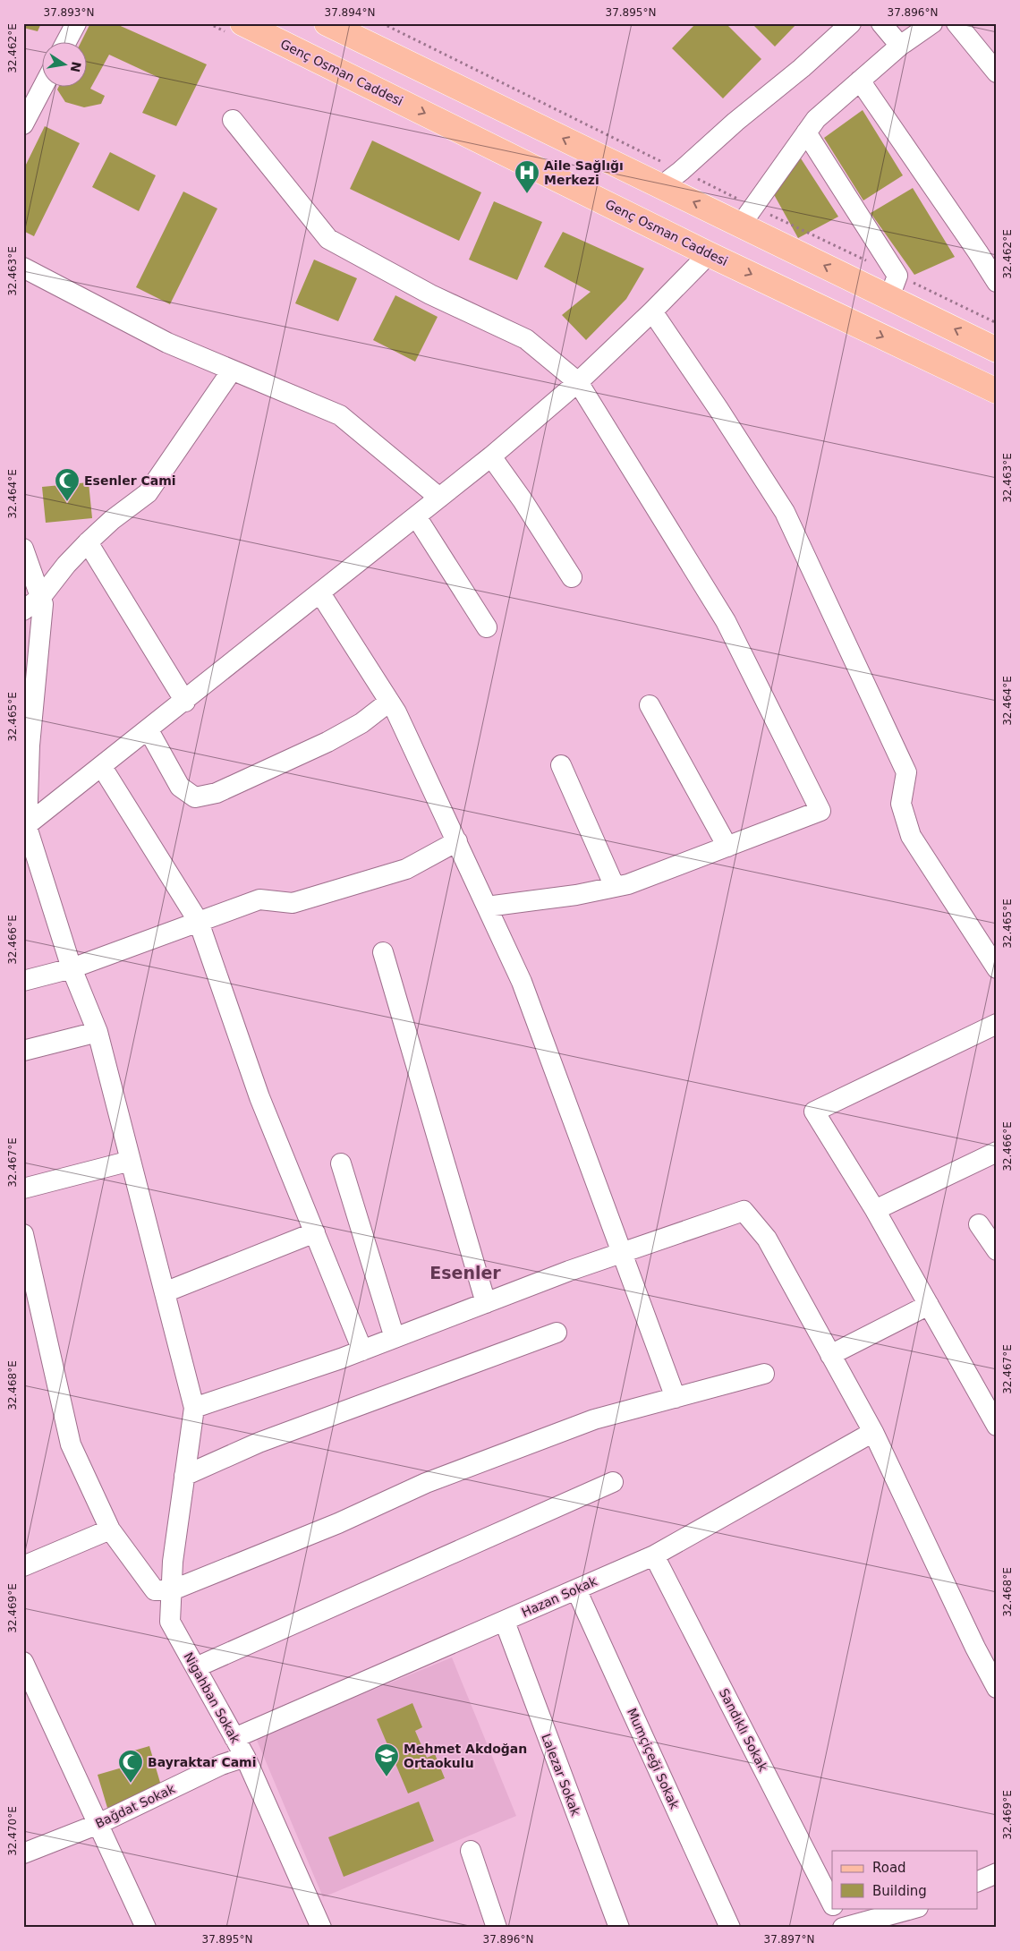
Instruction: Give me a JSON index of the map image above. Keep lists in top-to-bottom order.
{
  "streets": {
    "main road": ["Genç Osman Caddesi"],
    "street": [
      "Hazan Sokak",
      "Nigahban Sokak",
      "Sandıklı Sokak",
      "Mumçiçeği Sokak",
      "Lalezar Sokak",
      "Bağdat Sokak"
    ]
  },
  "crossings": [
    ["Hazan Sokak", "Nigahban Sokak"],
    ["Hazan Sokak", "Sandıklı Sokak"],
    ["Hazan Sokak", "Mumçiçeği Sokak"],
    ["Hazan Sokak", "Lalezar Sokak"],
    ["Nigahban Sokak", "Bağdat Sokak"]
  ],
  "districts": ["Esenler"],
  "places": {
    "hospital": ["Aile Sağlığı Merkezi"],
    "mosque": ["Esenler Cami", "Bayraktar Cami"],
    "school or university": ["Mehmet Akdoğan Ortaokulu"]
  },
  "legend": ["Road", "Building"],
  "north": "right",
  "coordinates": [
    "37.893°N",
    "37.894°N",
    "37.895°N",
    "37.896°N",
    "32.462°E",
    "32.463°E",
    "32.464°E",
    "32.465°E",
    "32.466°E",
    "32.467°E",
    "32.468°E",
    "32.469°E",
    "32.470°E",
    "37.897°N"
  ]
}
